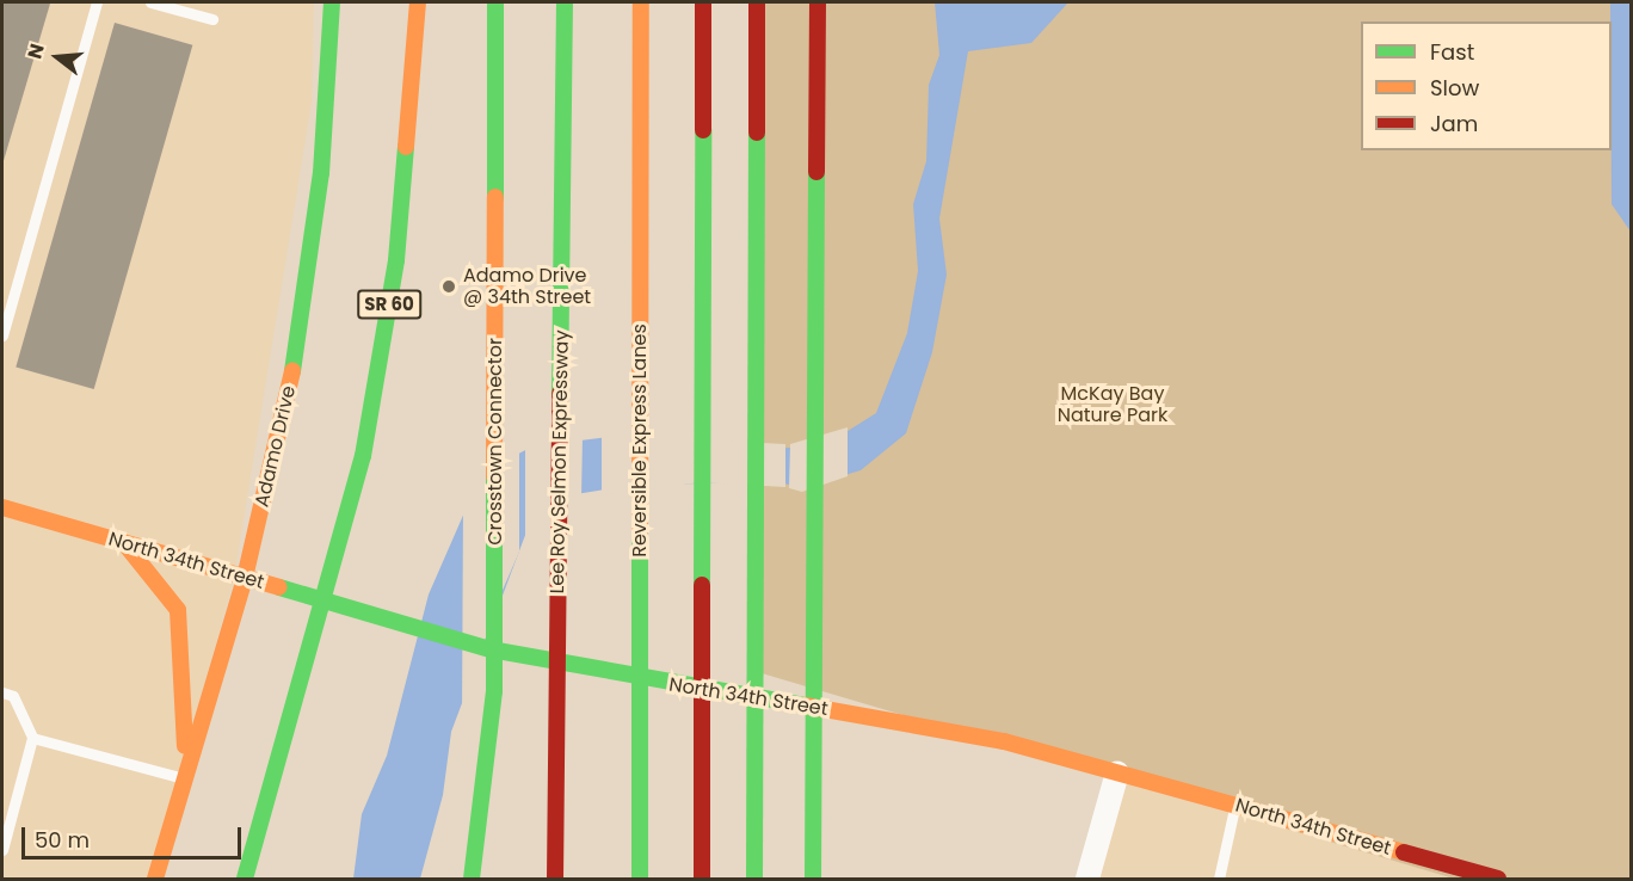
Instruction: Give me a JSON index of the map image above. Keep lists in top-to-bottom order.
{
  "streets": {
    "main road": [
      "SR 60",
      "Reversible Express Lanes",
      "Crosstown Connector",
      "Adamo Drive",
      "Lee Roy Selmon Expressway",
      "North 34th Street"
    ]
  },
  "crossings": [
    ["SR 60", "North 34th Street"],
    ["Adamo Drive", "North 34th Street"]
  ],
  "parks": ["McKay Bay Nature Park"],
  "places": ["Adamo Drive @ 34th Street"],
  "legend": ["Fast", "Slow", "Jam"],
  "scale_bar": "50 m",
  "north": "left"
}
